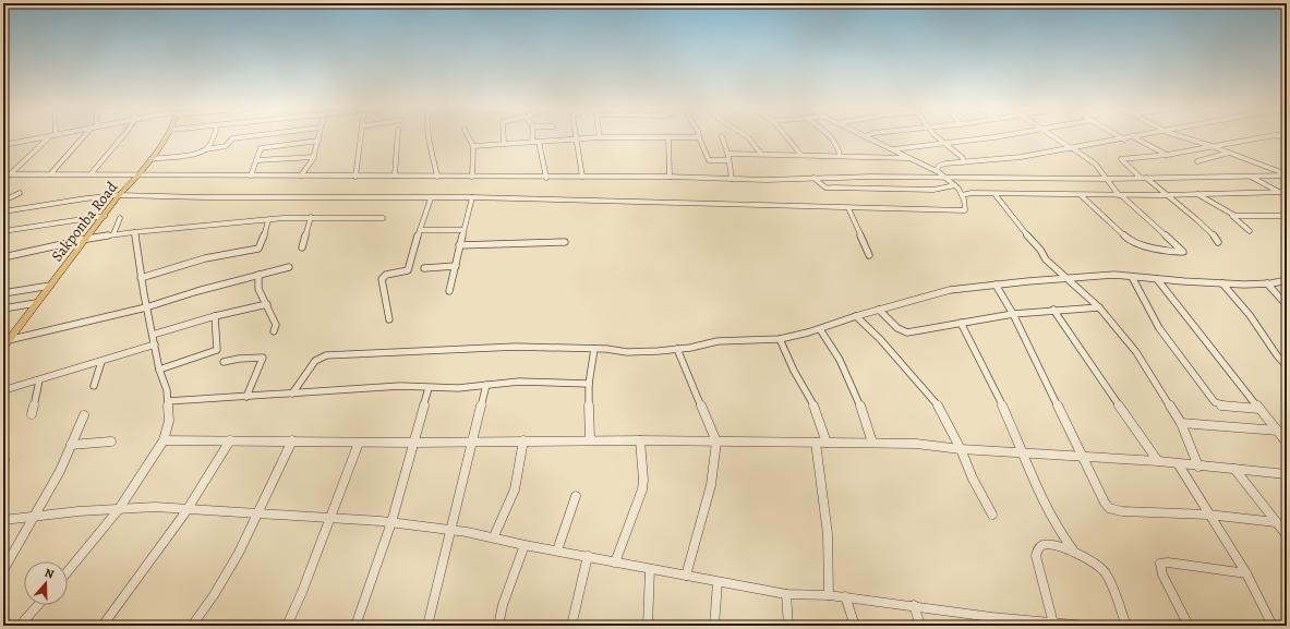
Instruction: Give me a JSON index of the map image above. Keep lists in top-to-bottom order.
{
  "streets": {
    "main road": ["Sakponba Road"]
  },
  "north": "top"
}
